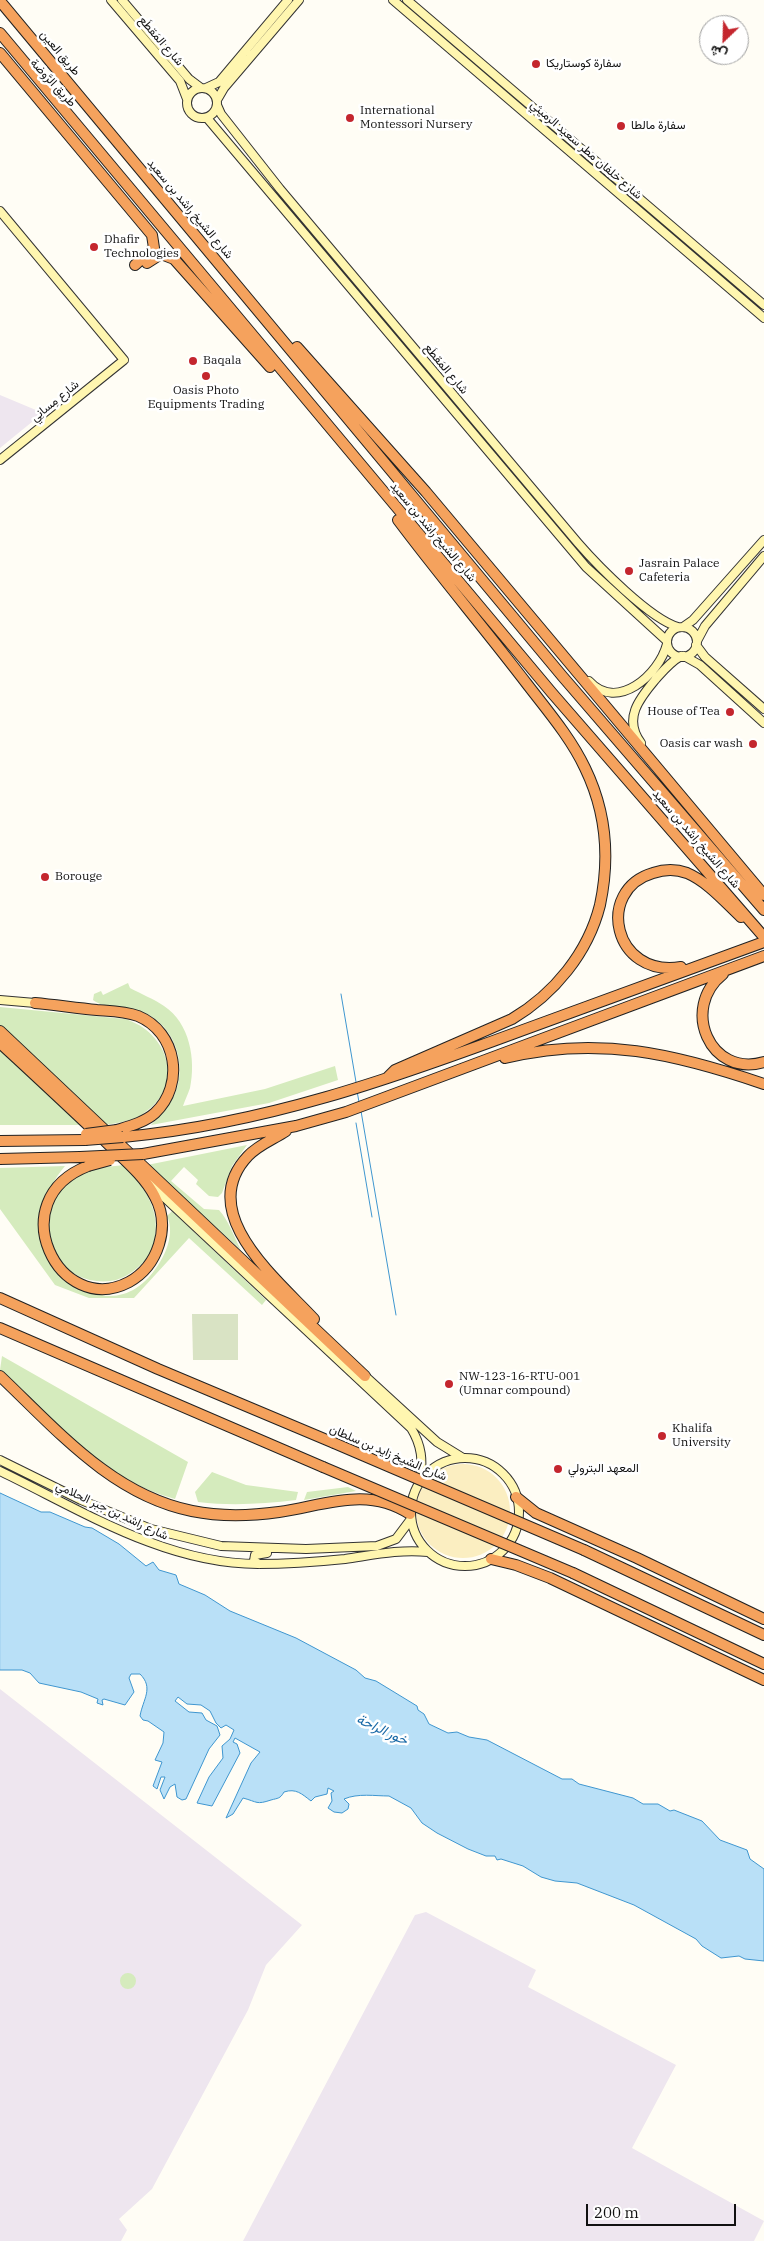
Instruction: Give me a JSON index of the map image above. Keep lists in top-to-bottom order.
{
  "streets": {
    "highway": [
      "طريق العين",
      "طريق الرَّوضة",
      "شارع الشيخ راشد بن سعيد",
      "شارع الشيخ زايد بن سلطان"
    ],
    "street": [
      "شارع المَقطَع",
      "شارع خلفان مطر سعيد الرميثي",
      "شارع مِسانِي",
      "شارع راشد بن جبر الحلامي"
    ]
  },
  "crossings": [
    ["طريق العين", "طريق الرَّوضة"],
    ["طريق العين", "شارع الشيخ راشد بن سعيد"],
    ["طريق الرَّوضة", "شارع الشيخ راشد بن سعيد"]
  ],
  "water": ["خور الراحة"],
  "places": [
    "سفارة كوستاريكا",
    "International Montessori Nursery",
    "سفارة مالطا",
    "Dhafir Technologies",
    "Baqala",
    "Oasis Photo Equipments Trading",
    "Jasrain Palace Cafeteria",
    "House of Tea",
    "Oasis car wash",
    "Borouge",
    "NW-123-16-RTU-001 (Umnar compound)",
    "Khalifa University",
    "المعهد البترولي"
  ],
  "scale_bar": "200 m",
  "north": "bottom left"
}
